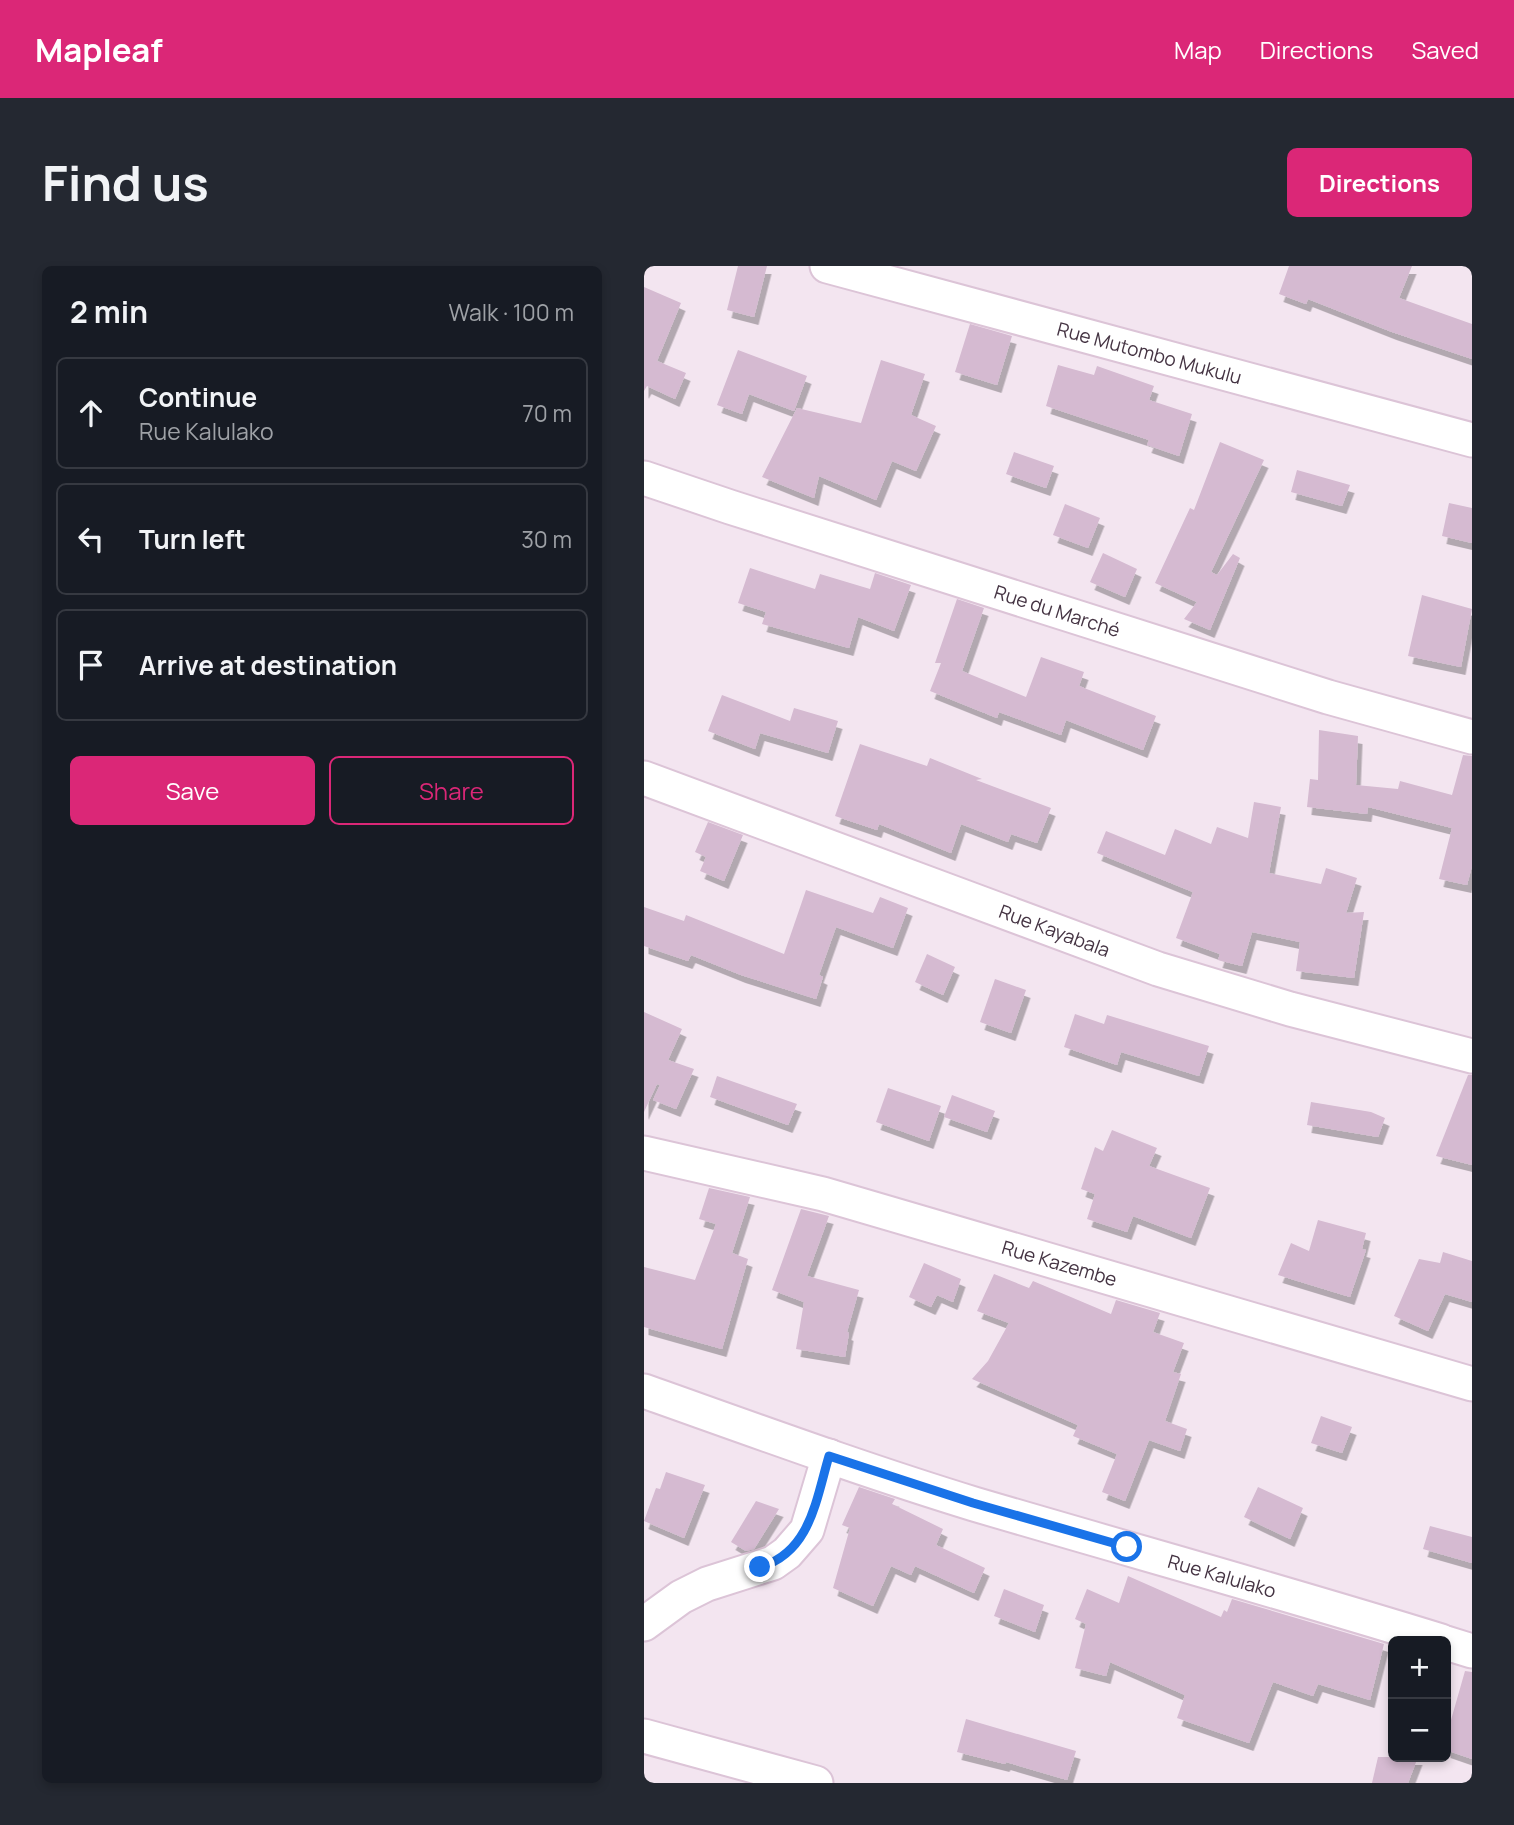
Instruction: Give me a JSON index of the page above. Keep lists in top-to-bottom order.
{
  "streets": {
    "street": [
      "Rue Mutombo Mukulu",
      "Rue du Marché",
      "Rue Kayabala",
      "Rue Kazembe",
      "Rue Kalulako"
    ]
  },
  "page": {
    "header": "Mapleaf",
    "nav": ["Map", "Directions", "Saved"],
    "buttons": [
      "Directions",
      ["Save", "Share"]
    ],
    "title": "Find us",
    "heading": ["2 min", "Walk · 100 m"],
    "list": [
      ["Continue", "Rue Kalulako", "70 m"],
      ["Turn left", "30 m"],
      "Arrive at destination"
    ],
    "map_buttons": ["+", "−"]
  }
}
